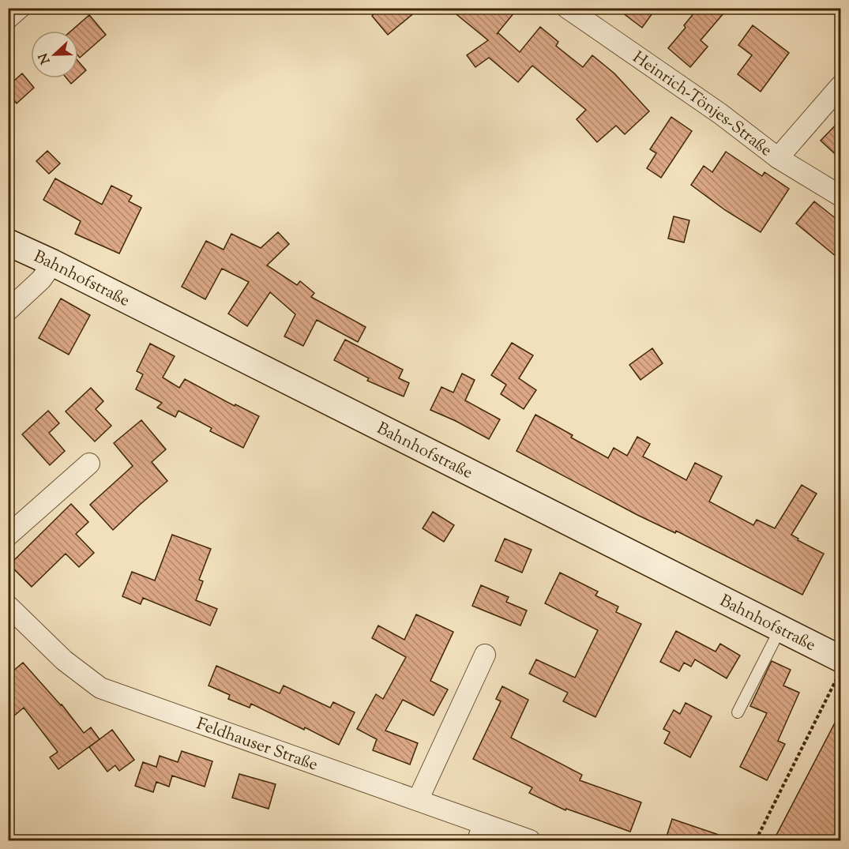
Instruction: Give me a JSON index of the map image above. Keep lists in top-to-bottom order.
{
  "streets": {
    "street": ["Heinrich-Tönjes-Straße", "Bahnhofstraße", "Feldhauser Straße"]
  },
  "north": "left"
}
